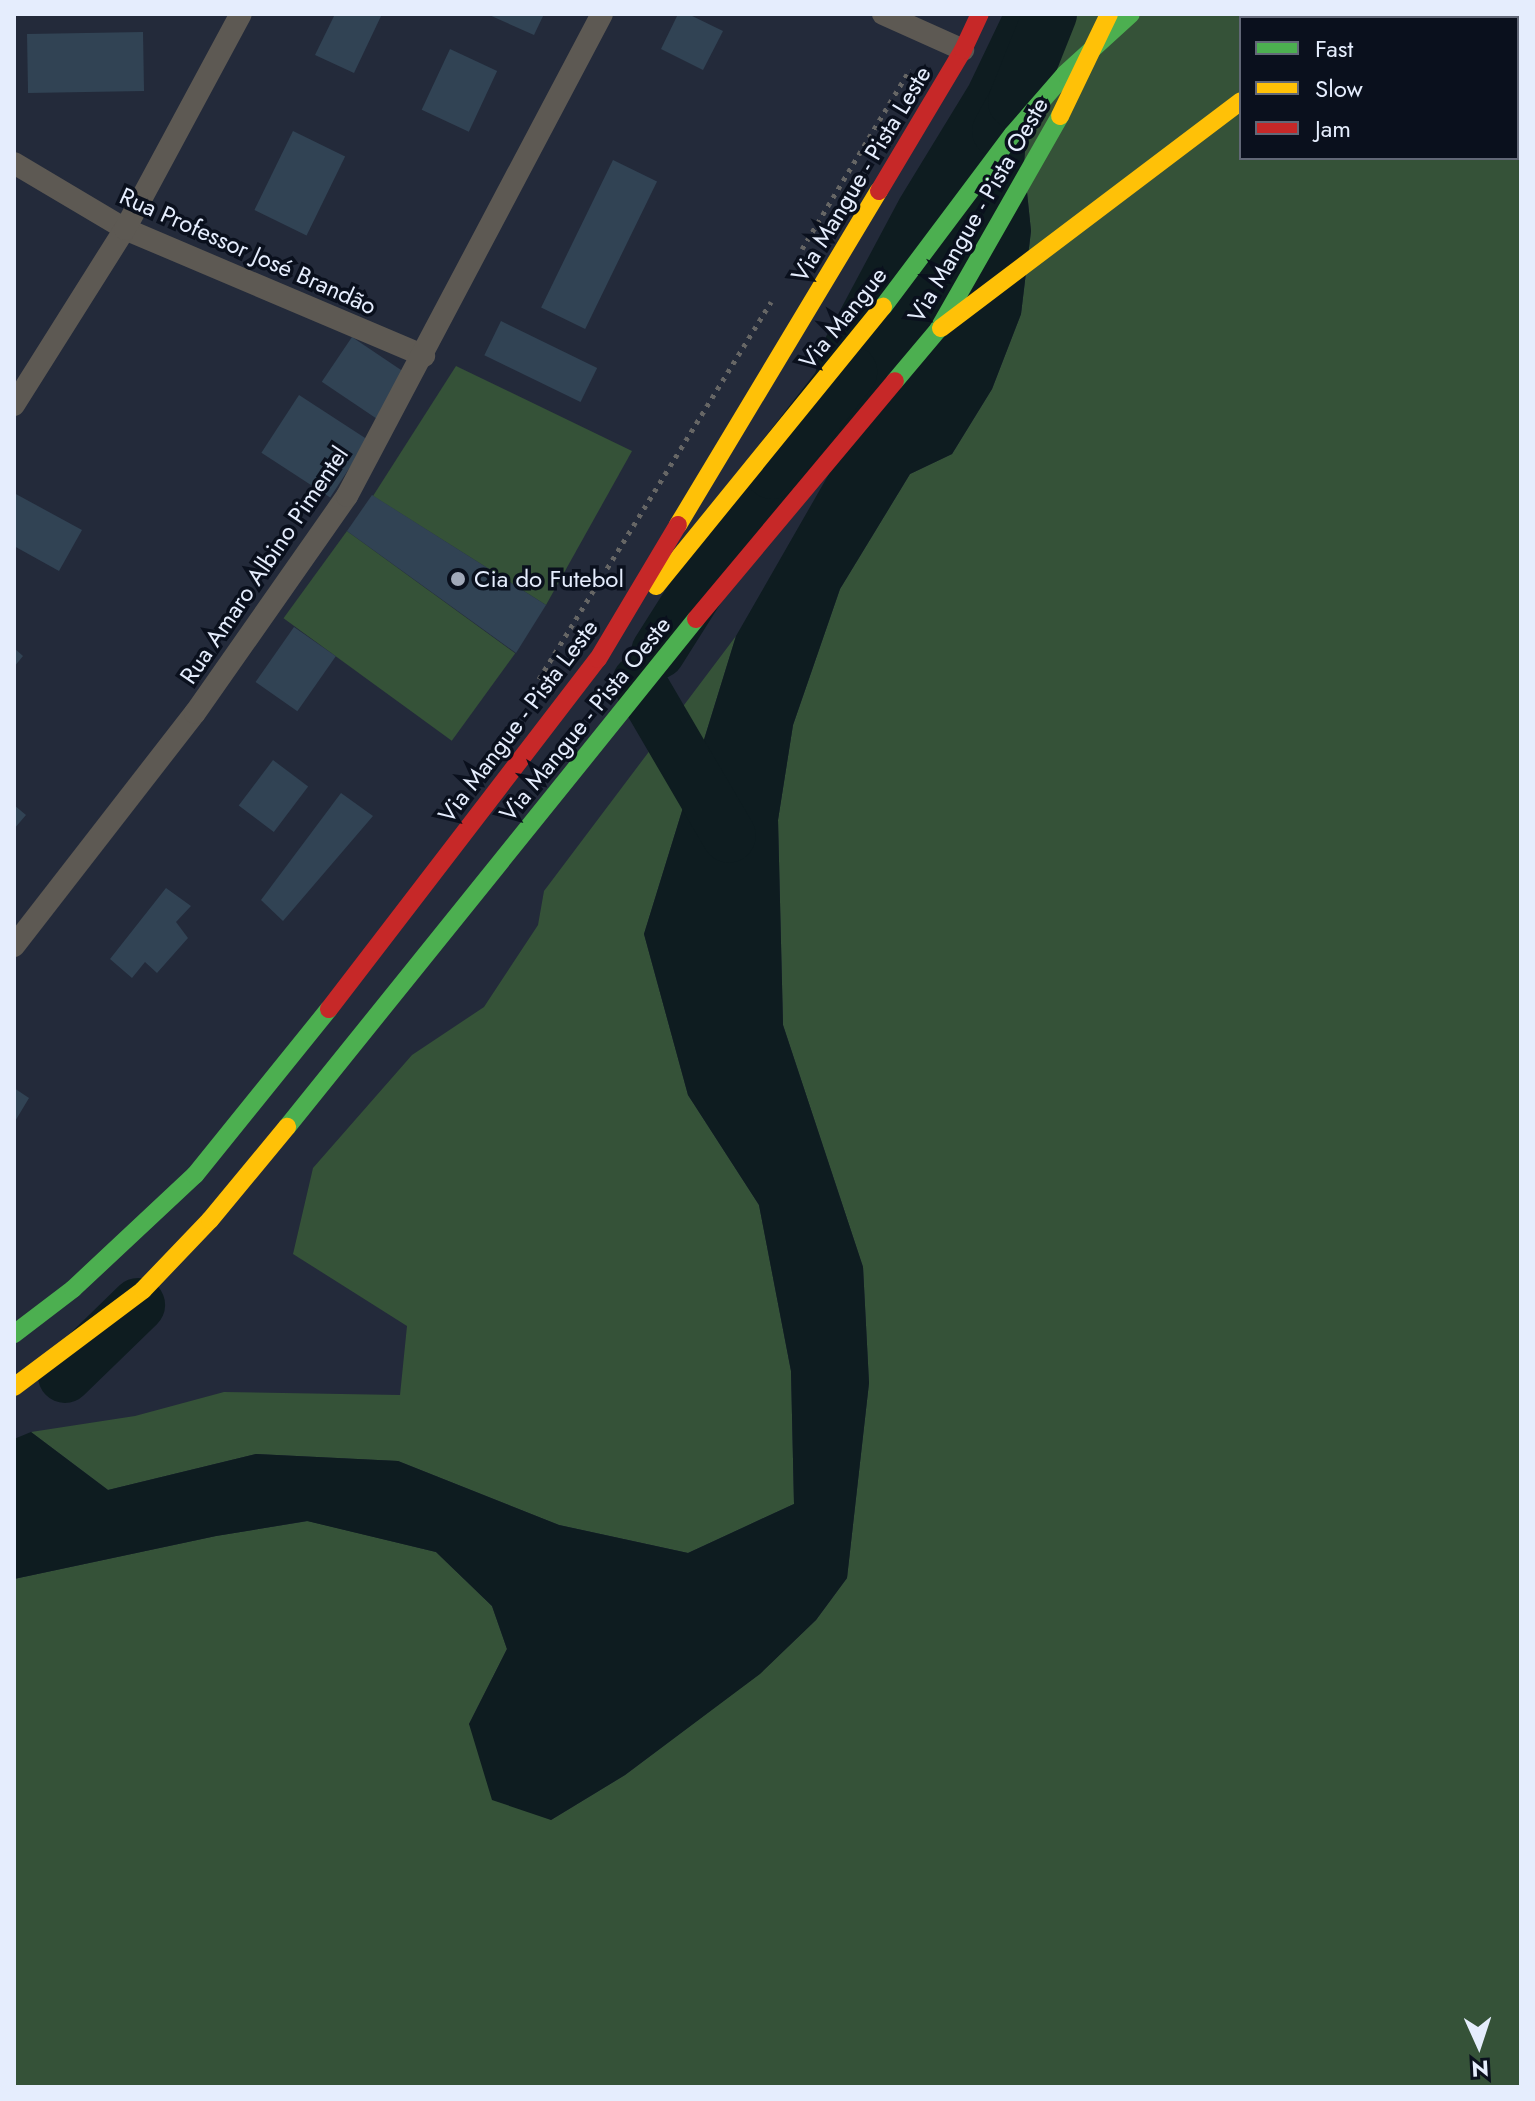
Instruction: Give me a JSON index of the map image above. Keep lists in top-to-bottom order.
{
  "streets": {
    "main road": ["Via Mangue - Pista Leste", "Via Mangue - Pista Oeste", "Via Mangue"],
    "street": ["Rua Professor José Brandão", "Rua Amaro Albino Pimentel"]
  },
  "crossings": [
    ["Via Mangue - Pista Leste", "Via Mangue"],
    ["Rua Professor José Brandão", "Rua Amaro Albino Pimentel"]
  ],
  "places": ["Cia do Futebol"],
  "legend": ["Fast", "Slow", "Jam"],
  "north": "bottom"
}
